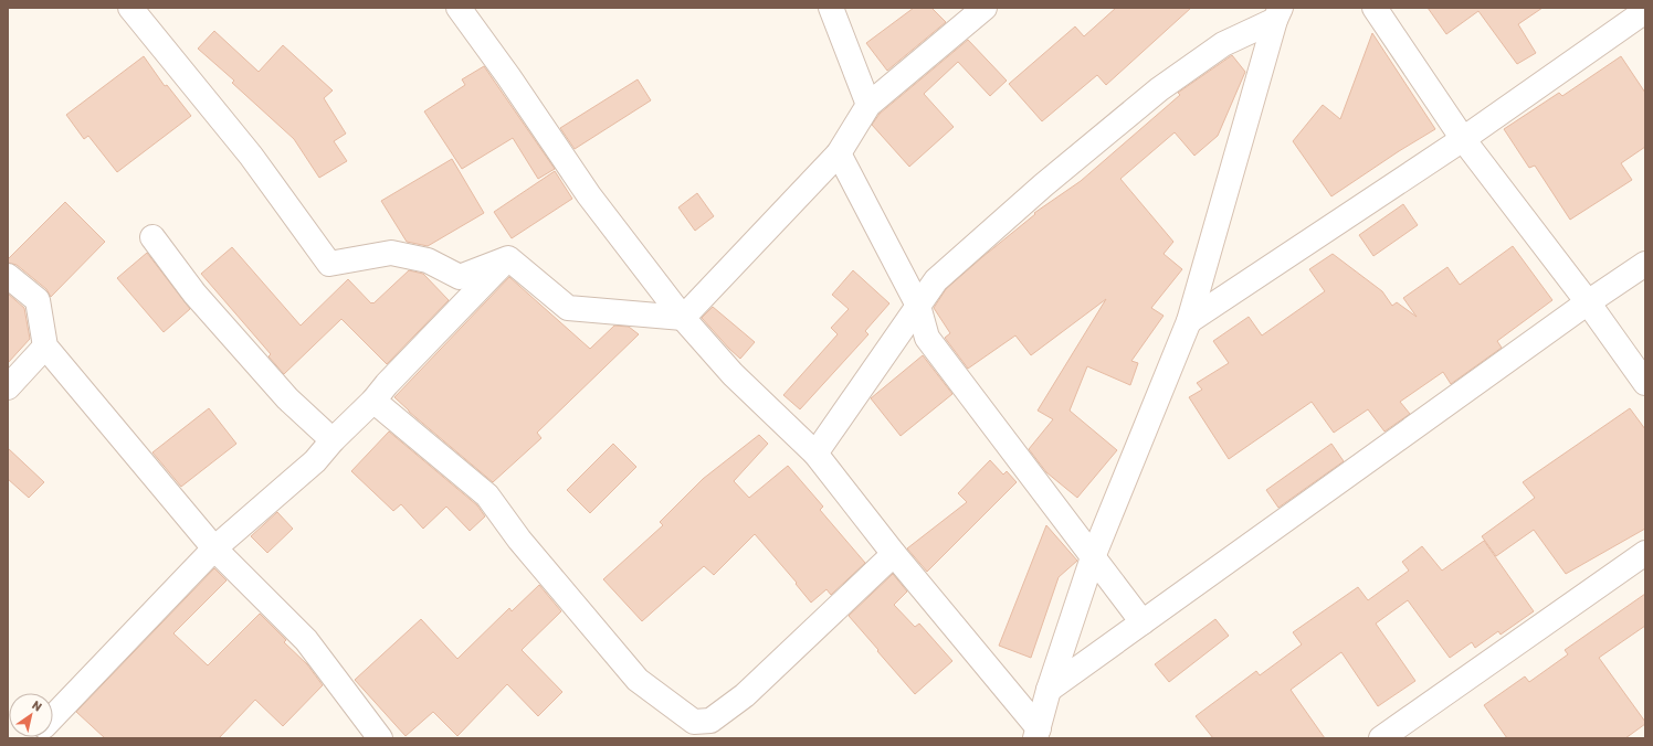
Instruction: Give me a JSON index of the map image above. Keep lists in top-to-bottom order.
{
  "north": "top right"
}
